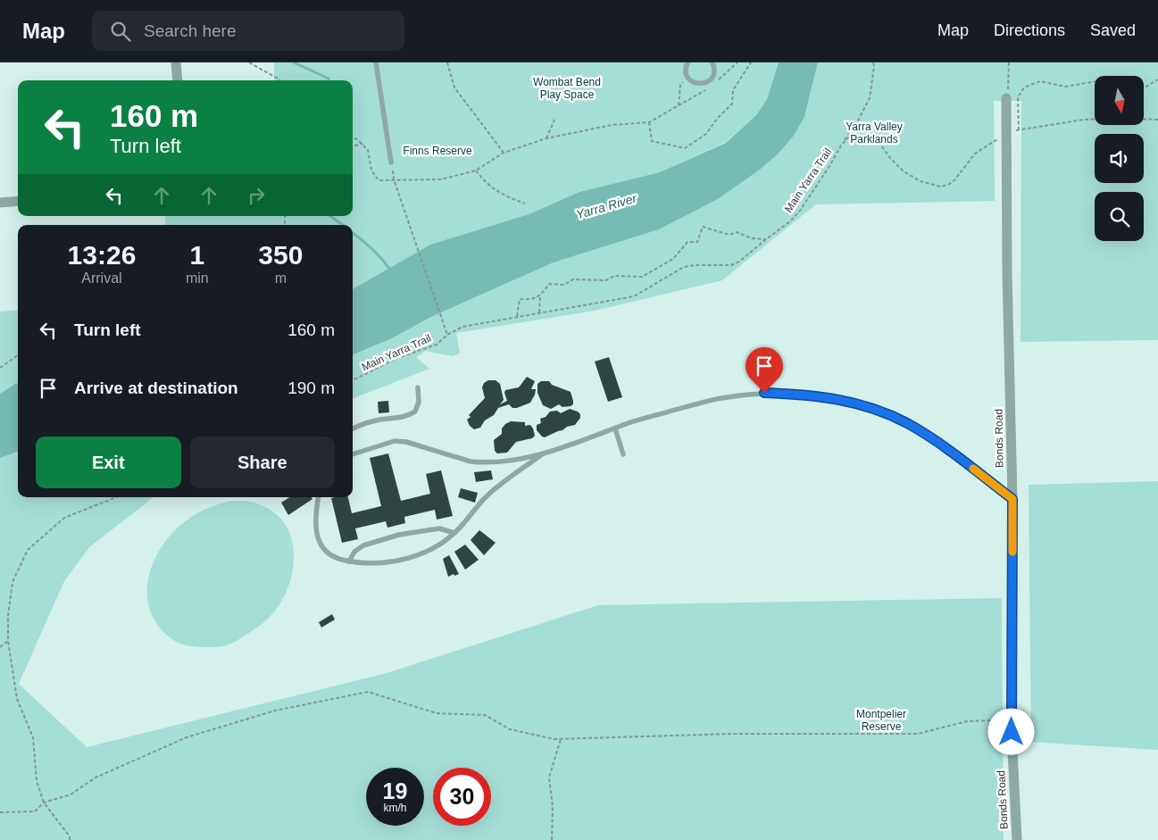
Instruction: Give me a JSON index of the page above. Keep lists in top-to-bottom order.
{
  "streets": {
    "street": ["Bonds Road"],
    "path": ["Main Yarra Trail"]
  },
  "crossings": [
    ["Main Yarra Trail", "Bonds Road"]
  ],
  "water": ["Yarra River"],
  "parks": [
    "Wombat Bend Play Space",
    "Yarra Valley Parklands",
    "Finns Reserve",
    "Montpelier Reserve"
  ],
  "north": "bottom",
  "page": {
    "header": "Map",
    "search": "Search here",
    "nav": ["Map", "Directions", "Saved"],
    "turn": ["160 m", "Turn left"],
    "eta": [
      "13:26",
      "Arrival",
      "1",
      "min",
      "350",
      "m"
    ],
    "list": [
      {
        "name": "Turn left",
        "value": "160 m"
      },
      {
        "name": "Arrive at destination",
        "value": "190 m"
      }
    ],
    "buttons": ["Exit", "Share"],
    "speed": "19 km/h",
    "limit": "30"
  }
}
